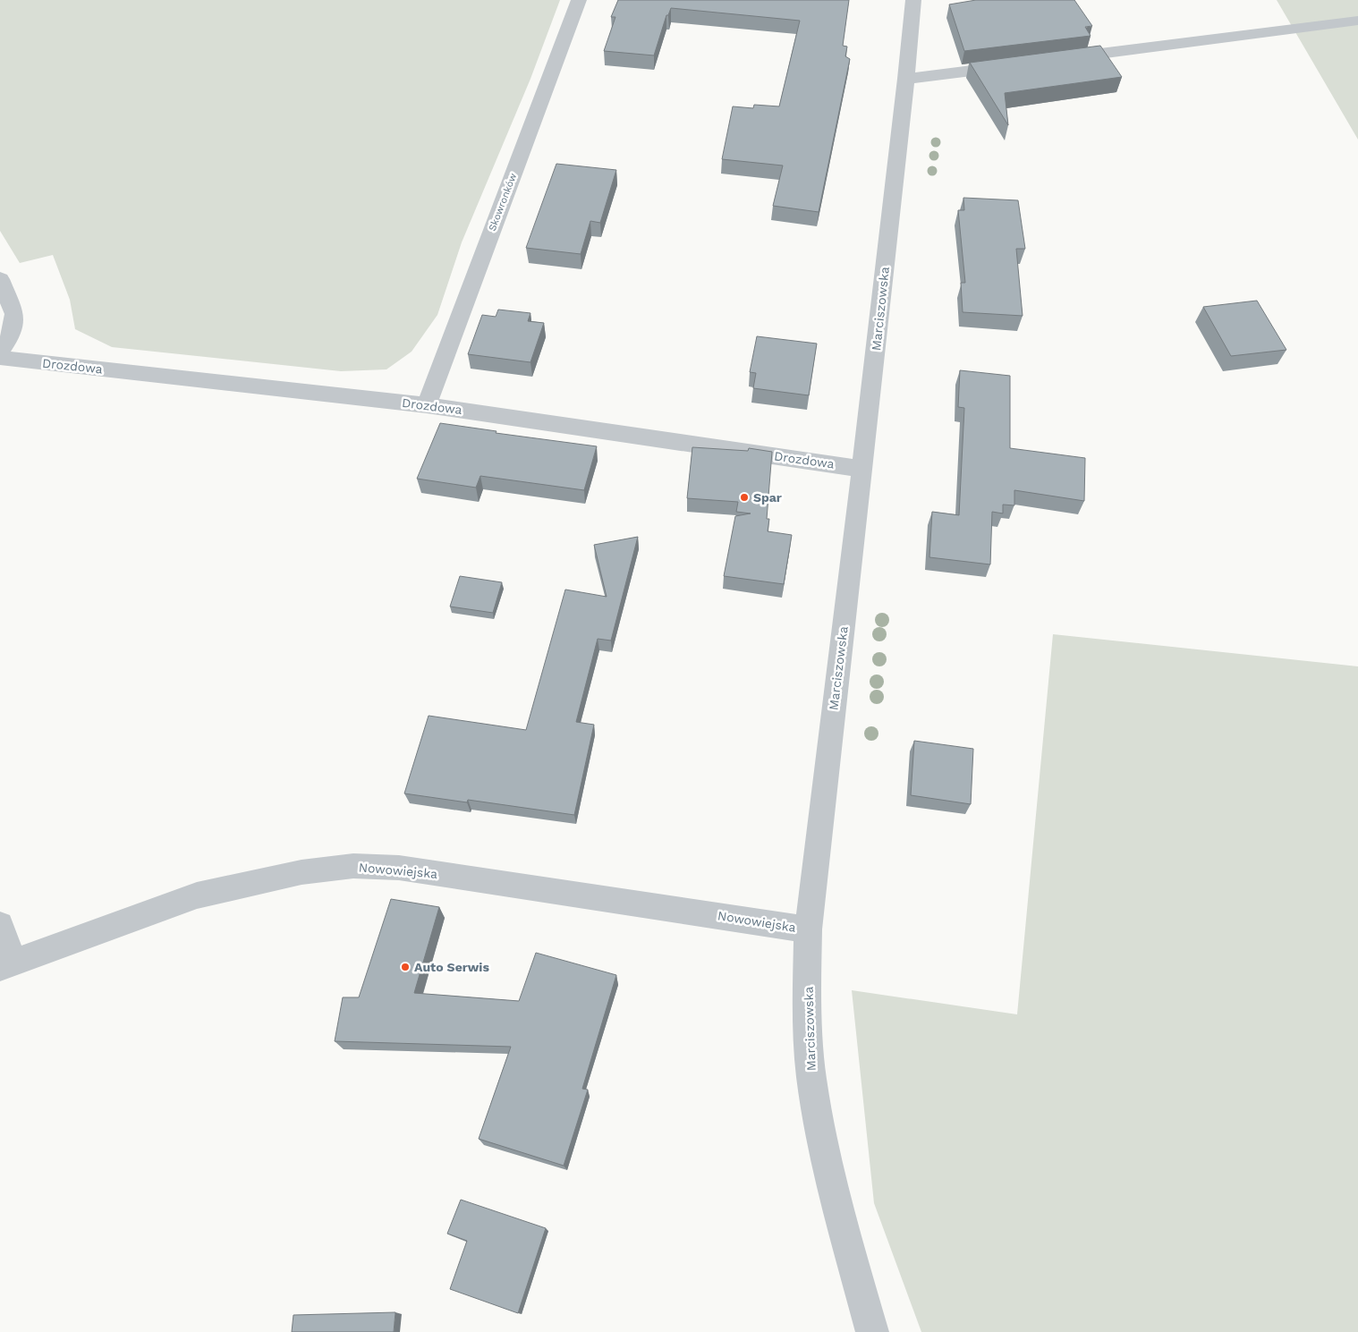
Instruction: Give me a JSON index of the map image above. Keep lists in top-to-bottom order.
{
  "streets": {
    "street": [
      "Skowronków",
      "Marciszowska",
      "Drozdowa",
      "Nowowiejska"
    ]
  },
  "crossings": [
    ["Skowronków", "Drozdowa"],
    ["Marciszowska", "Drozdowa"],
    ["Marciszowska", "Nowowiejska"]
  ],
  "places": ["Spar", "Auto Serwis"]
}
